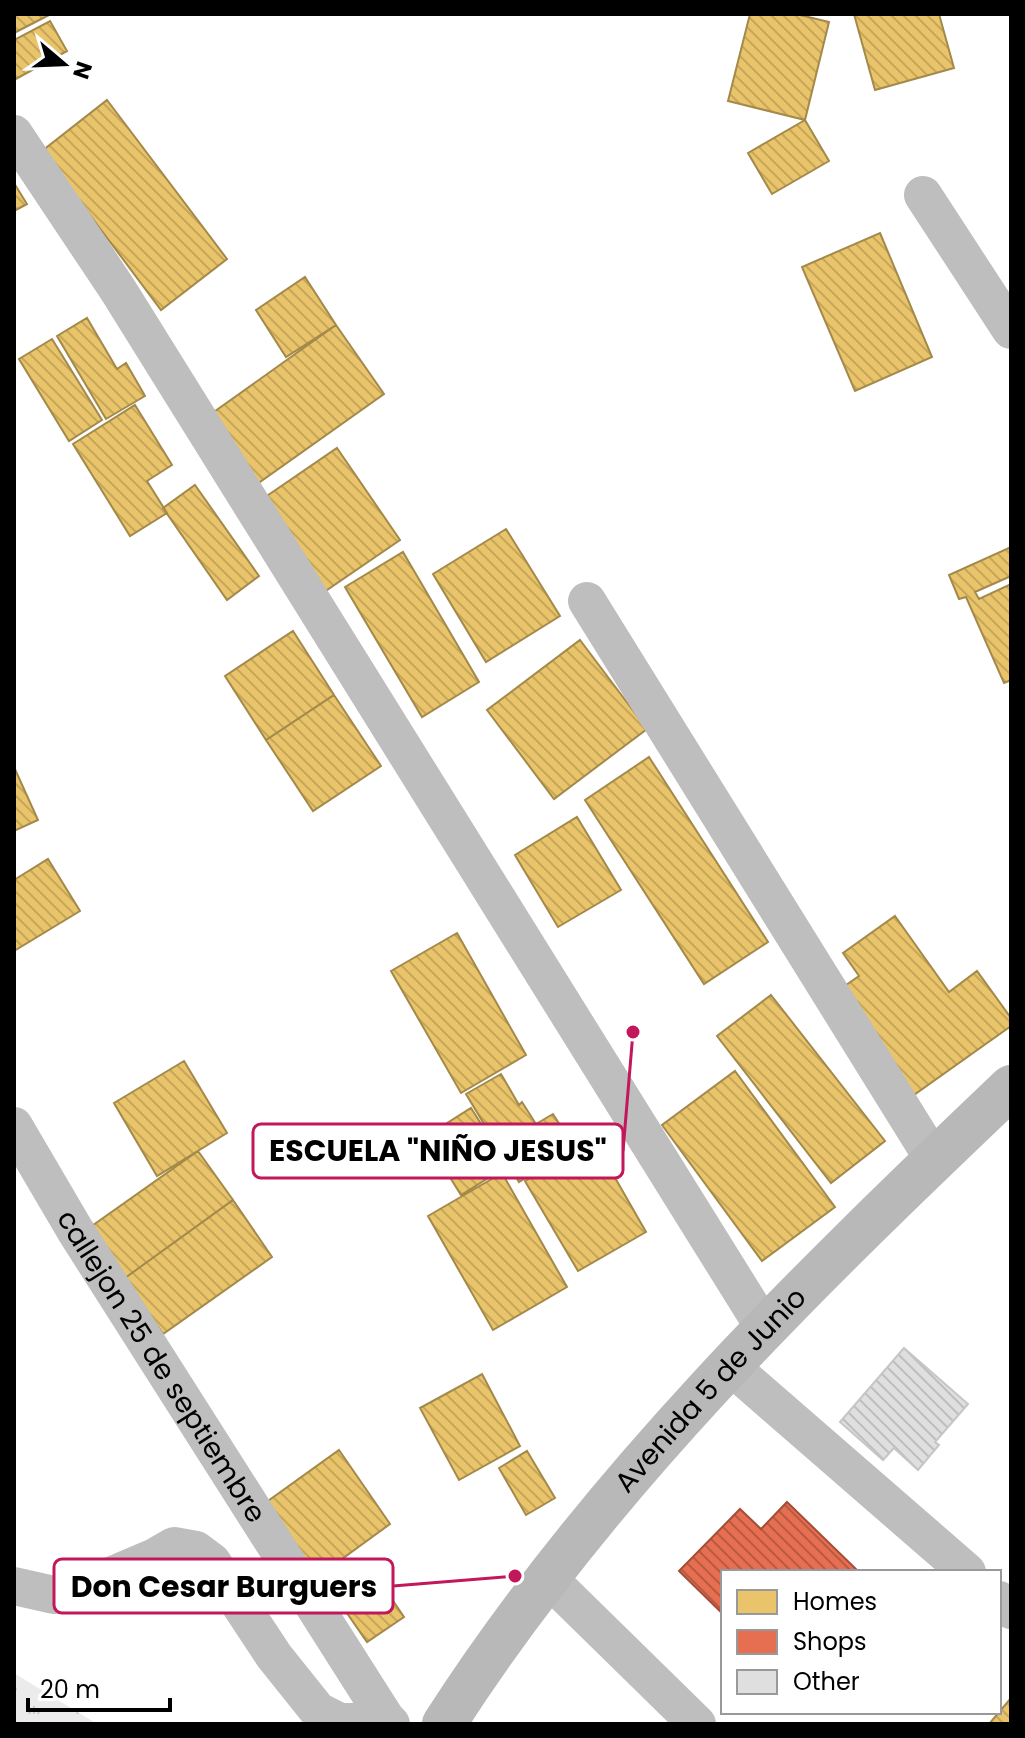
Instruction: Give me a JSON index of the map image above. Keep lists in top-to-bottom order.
{
  "streets": {
    "street": ["callejon 25 de septiembre", "Avenida 5 de Junio"]
  },
  "places": ["ESCUELA \"NIÑO JESUS\"", "Don Cesar Burguers"],
  "legend": ["Homes", "Shops", "Other"],
  "scale_bar": "20 m",
  "north": "right"
}
